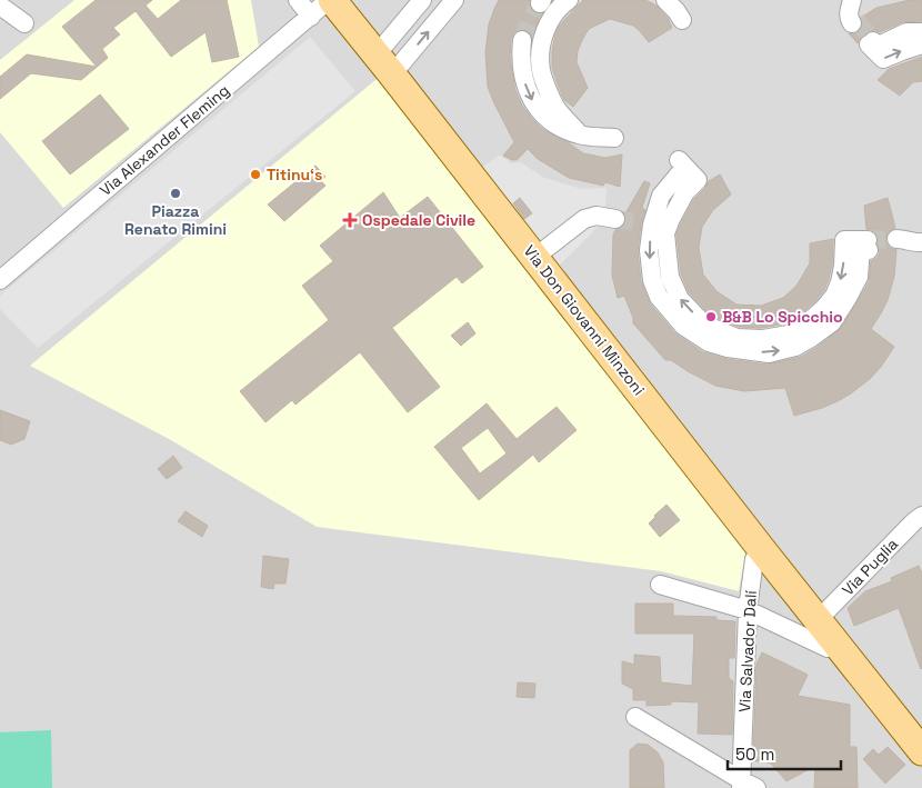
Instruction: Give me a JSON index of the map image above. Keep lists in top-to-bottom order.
{
  "streets": {
    "main road": ["Via Don Giovanni Minzoni"],
    "street": ["Via Alexander Fleming", "Via Puglia", "Via Salvador Dalí"]
  },
  "crossings": [
    ["Via Alexander Fleming", "Via Don Giovanni Minzoni"],
    ["Via Don Giovanni Minzoni", "Via Puglia"],
    ["Via Don Giovanni Minzoni", "Via Salvador Dalí"]
  ],
  "places": {
    "other": ["Titinu‘s", "Piazza Renato Rimini", "B&B Lo Spicchio"],
    "health": ["Ospedale Civile"]
  },
  "scale_bar": "50 m"
}
